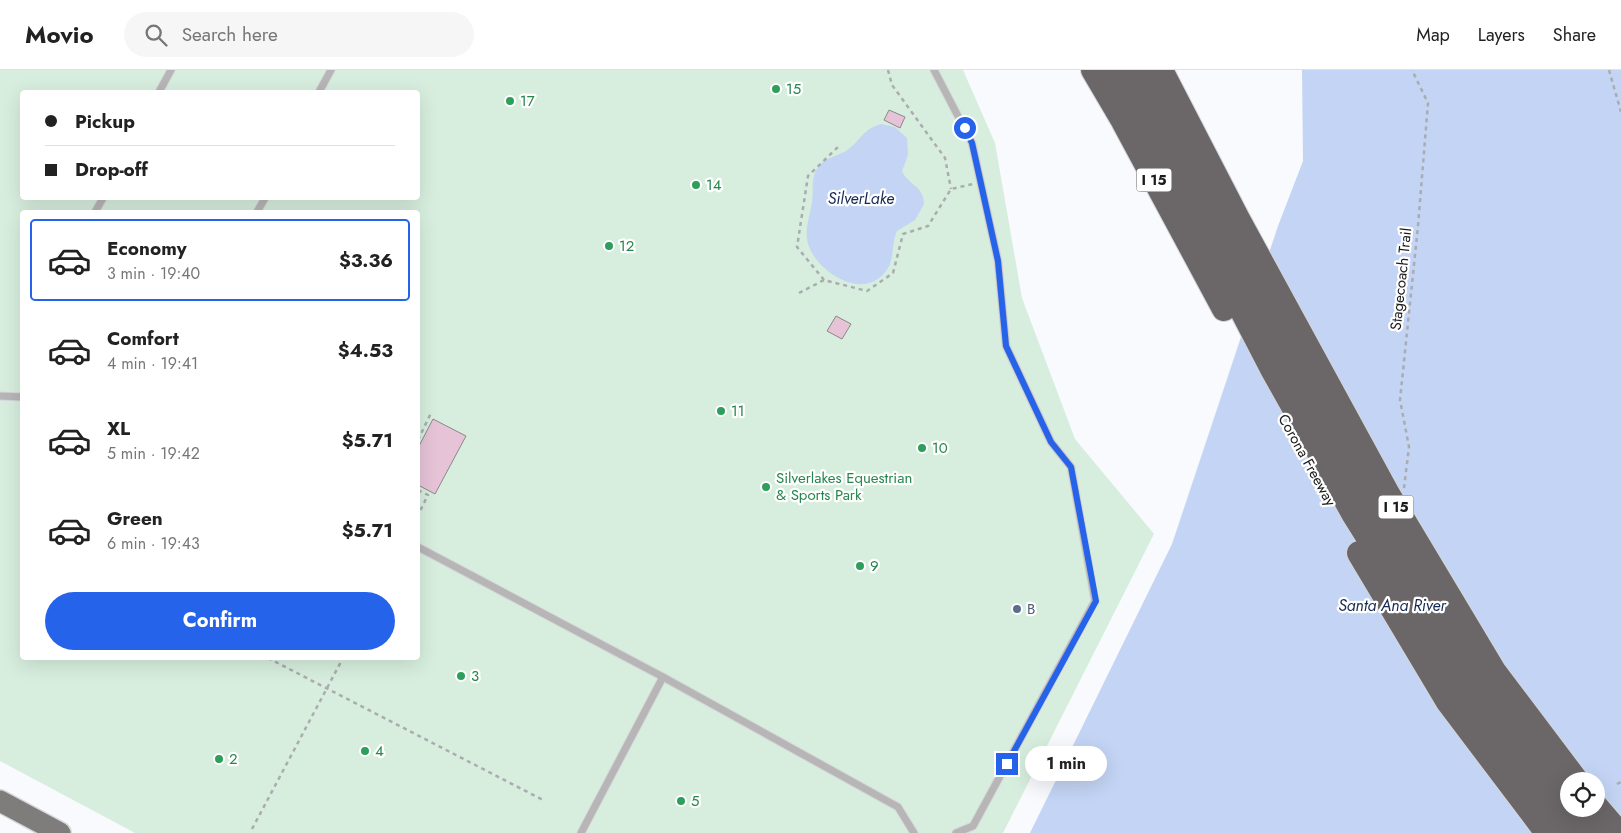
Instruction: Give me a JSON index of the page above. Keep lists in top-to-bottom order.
{
  "streets": {
    "highway": ["I 15", "Corona Freeway"],
    "path": ["Stagecoach Trail"]
  },
  "water": ["SilverLake", "Santa Ana River"],
  "places": [
    "15",
    "17",
    "14",
    "12",
    "11",
    "10",
    "Silverlakes Equestrian & Sports Park",
    "9",
    "B",
    "3",
    "4",
    "2",
    "5"
  ],
  "page": {
    "header": "Movio",
    "search": "Search here",
    "nav": ["Map", "Layers", "Share"],
    "banner": ["Pickup", "Drop-off"],
    "list": [
      {
        "name": "Economy",
        "note": "3 min · 19:40",
        "value": "$3.36"
      },
      {
        "name": "Comfort",
        "note": "4 min · 19:41",
        "value": "$4.53"
      },
      {
        "name": "XL",
        "note": "5 min · 19:42",
        "value": "$5.71"
      },
      {
        "name": "Green",
        "note": "6 min · 19:43",
        "value": "$5.71"
      }
    ],
    "buttons": "Confirm",
    "bubble": "1 min"
  }
}
